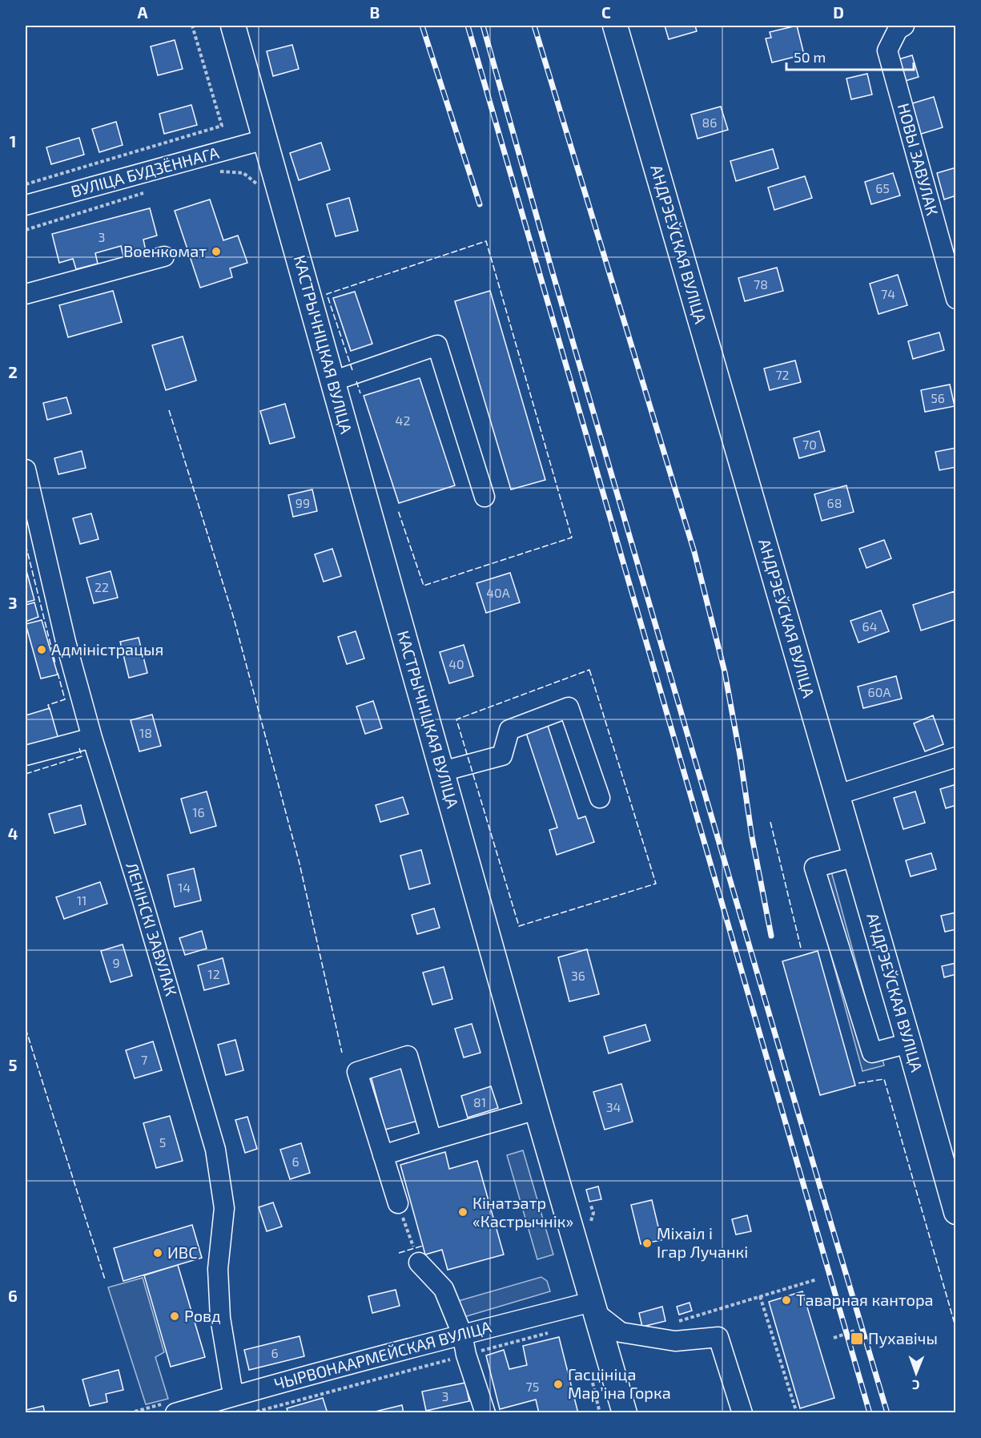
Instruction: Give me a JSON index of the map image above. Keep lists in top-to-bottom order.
{
  "streets": {
    "main road": ["АНДРЭЕЎСКАЯ ВУЛІЦА", "КАСТРЫЧНІЦКАЯ ВУЛІЦА"],
    "street": [
      "НОВЫ ЗАВУЛАК",
      "ВУЛІЦА БУДЗЁННАГА",
      "ЛЕНІНСКІ ЗАВУЛАК",
      "ЧЫРВОНААРМЕЙСКАЯ ВУЛІЦА"
    ]
  },
  "crossings": [
    ["ВУЛІЦА БУДЗЁННАГА", "КАСТРЫЧНІЦКАЯ ВУЛІЦА"],
    ["КАСТРЫЧНІЦКАЯ ВУЛІЦА", "ЧЫРВОНААРМЕЙСКАЯ ВУЛІЦА"],
    ["ЛЕНІНСКІ ЗАВУЛАК", "ЧЫРВОНААРМЕЙСКАЯ ВУЛІЦА"]
  ],
  "places": {
    "other": [
      "Военкомат",
      "Адміністрацыя",
      "Кінатэатр «Кастрычнік»",
      "Міхаіл і Ігар Лучанкі",
      "ИВС",
      "Таварная кантора",
      "Ровд",
      "Гасцініца Марʼіна Горка"
    ],
    "transit": ["Пухавічы"]
  },
  "house_numbers": [
    "86",
    "65",
    "3",
    "78",
    "74",
    "72",
    "56",
    "42",
    "70",
    "99",
    "68",
    "22",
    "40А",
    "64",
    "40",
    "60А",
    "18",
    "16",
    "14",
    "11",
    "9",
    "12",
    "36",
    "7",
    "81",
    "34",
    "5",
    "6",
    "6",
    "75",
    "3"
  ],
  "scale_bar": "50 m",
  "north": "bottom",
  "grid": {
    "columns": [
      "A",
      "B",
      "C",
      "D"
    ],
    "rows": [
      "1",
      "2",
      "3",
      "4",
      "5",
      "6"
    ]
  }
}
